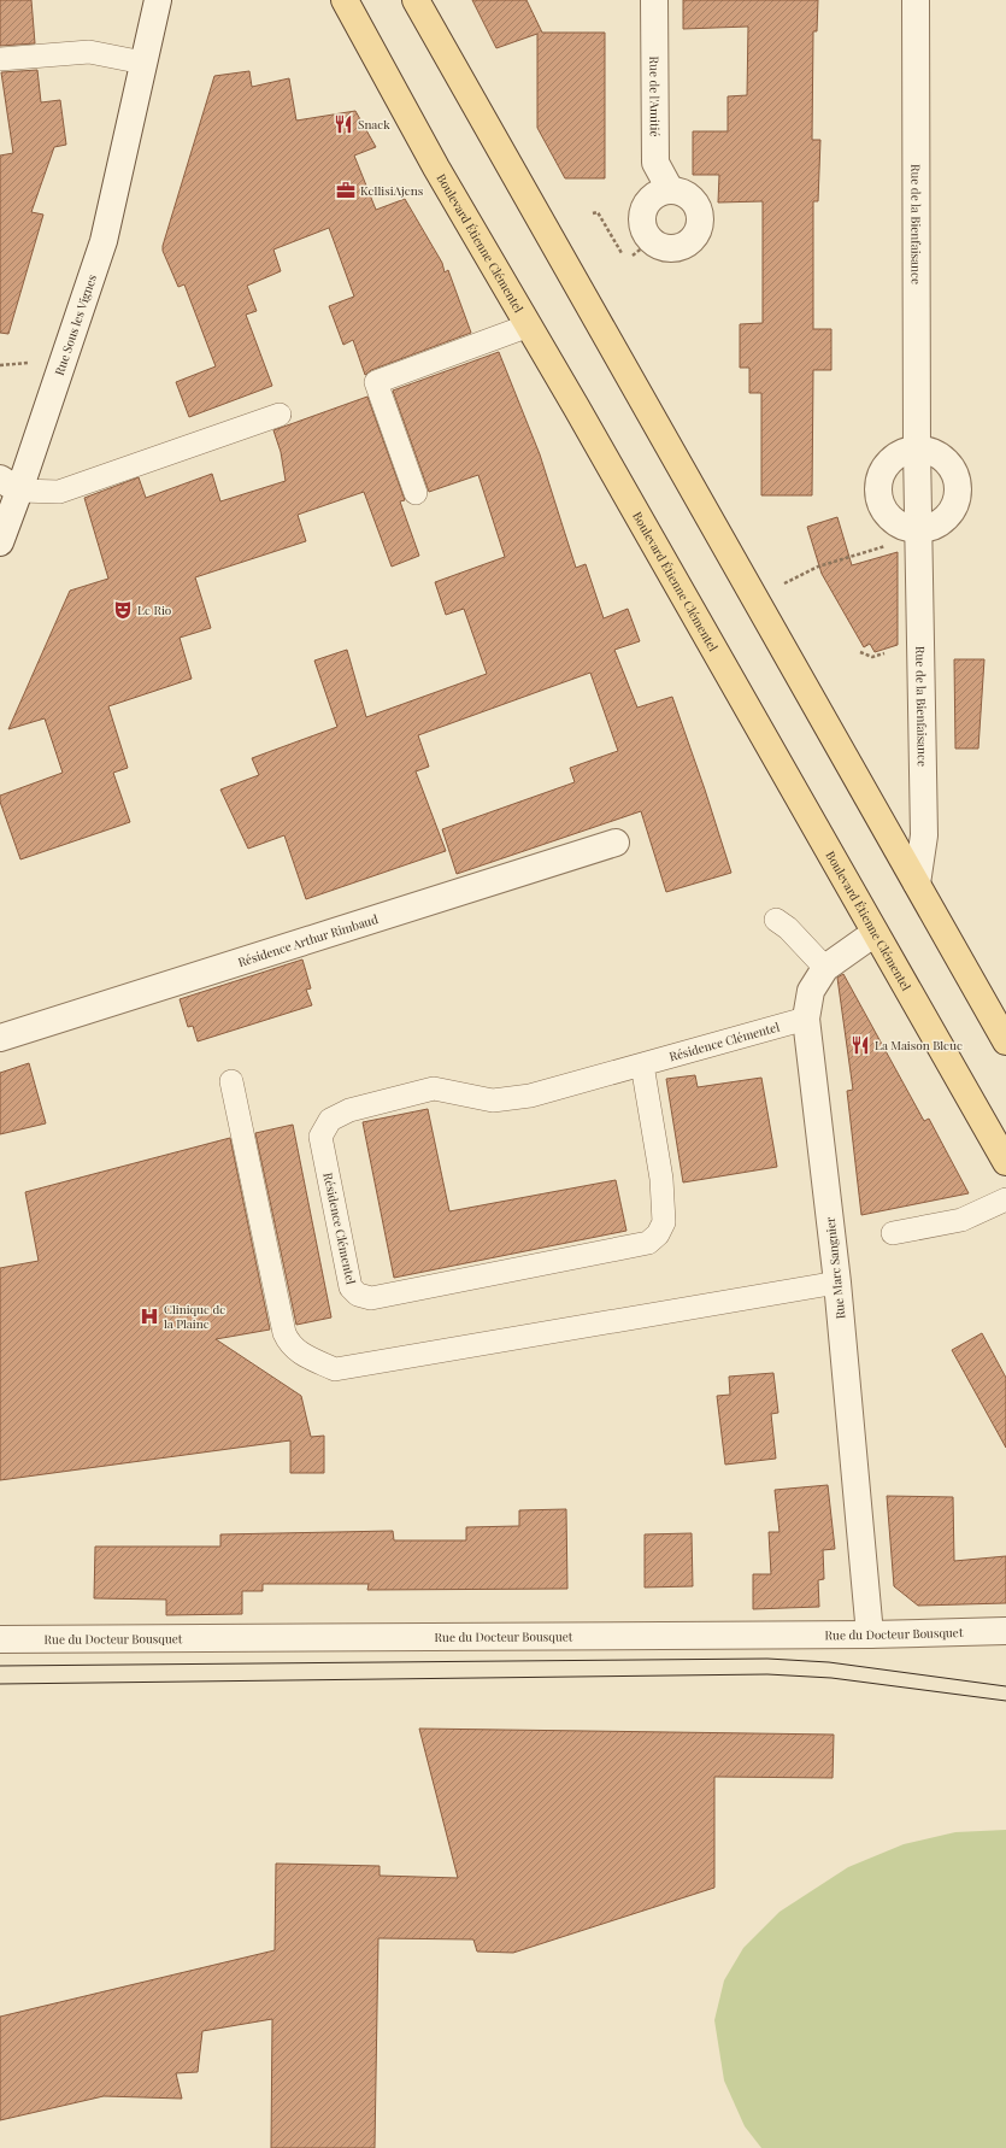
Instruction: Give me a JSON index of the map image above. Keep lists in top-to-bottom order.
{
  "streets": {
    "main road": ["Boulevard Étienne Clémentel"],
    "street": [
      "Rue de l'Amitié",
      "Rue de la Bienfaisance",
      "Rue Sous les Vignes",
      "Résidence Arthur Rimbaud",
      "Rue Marc Sangnier",
      "Rue du Docteur Bousquet"
    ],
    "lane": ["Résidence Clémentel"]
  },
  "crossings": [
    ["Boulevard Étienne Clémentel", "Rue Marc Sangnier"],
    ["Résidence Clémentel", "Rue Marc Sangnier"],
    ["Rue Marc Sangnier", "Rue du Docteur Bousquet"]
  ],
  "places": {
    "restaurant": ["Snack", "La Maison Bleue"],
    "office": ["KellisiAjens"],
    "theatre": ["Le Rio"],
    "hospital": ["Clinique de la Plaine"]
  }
}
